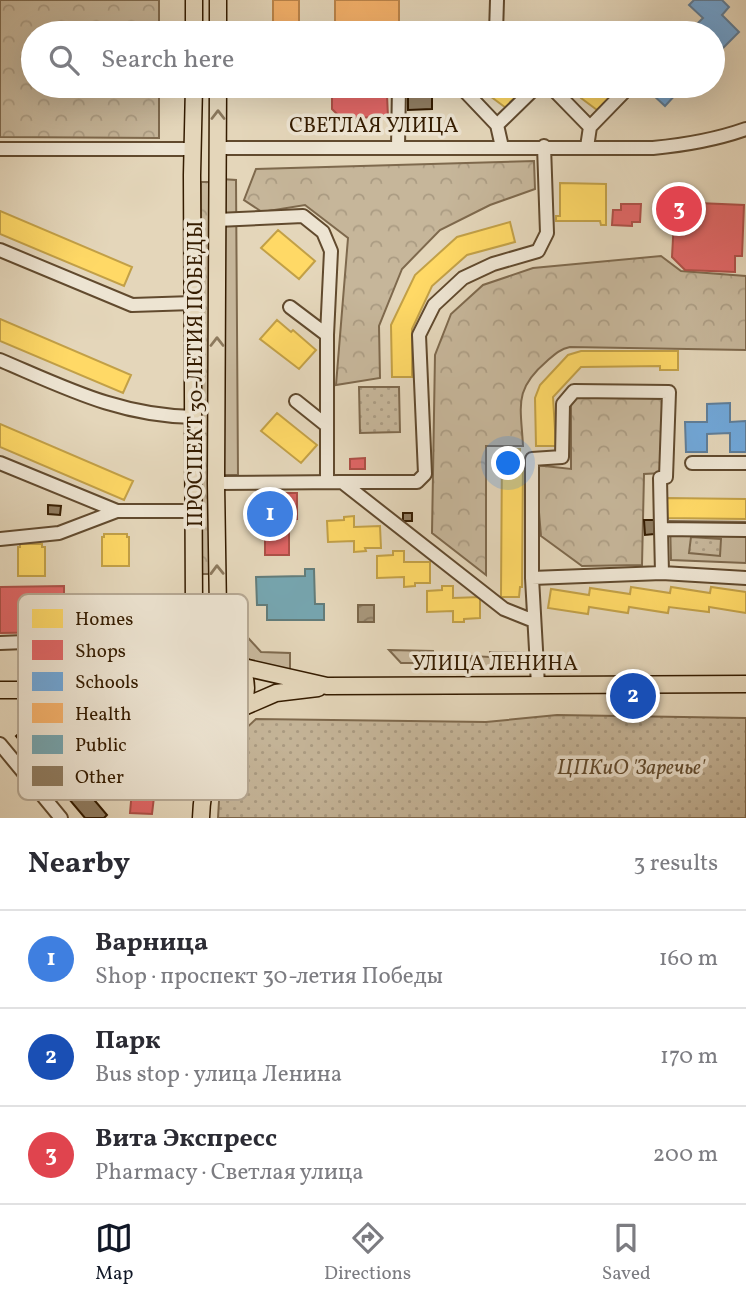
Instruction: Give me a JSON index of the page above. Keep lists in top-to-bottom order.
{
  "streets": {
    "main road": ["СВЕТЛАЯ УЛИЦА", "ПРОСПЕКТ 30-ЛЕТИЯ ПОБЕДЫ", "УЛИЦА ЛЕНИНА"]
  },
  "crossings": [
    ["СВЕТЛАЯ УЛИЦА", "ПРОСПЕКТ 30-ЛЕТИЯ ПОБЕДЫ"]
  ],
  "parks": ["ЦПКиО 'Заречье'"],
  "legend": [
    "Homes",
    "Shops",
    "Schools",
    "Health",
    "Public",
    "Other"
  ],
  "page": {
    "search": "Search here",
    "pins": ["3", "1", "2"],
    "heading": ["Nearby", "3 results"],
    "list": [
      {
        "mark": "1",
        "name": "Варница",
        "note": "Shop · проспект 30-летия Победы",
        "value": "160 m"
      },
      {
        "mark": "2",
        "name": "Парк",
        "note": "Bus stop · улица Ленина",
        "value": "170 m"
      },
      {
        "mark": "3",
        "name": "Вита Экспресс",
        "note": "Pharmacy · Светлая улица",
        "value": "200 m"
      }
    ],
    "nav": ["Map", "Directions", "Saved"]
  }
}
